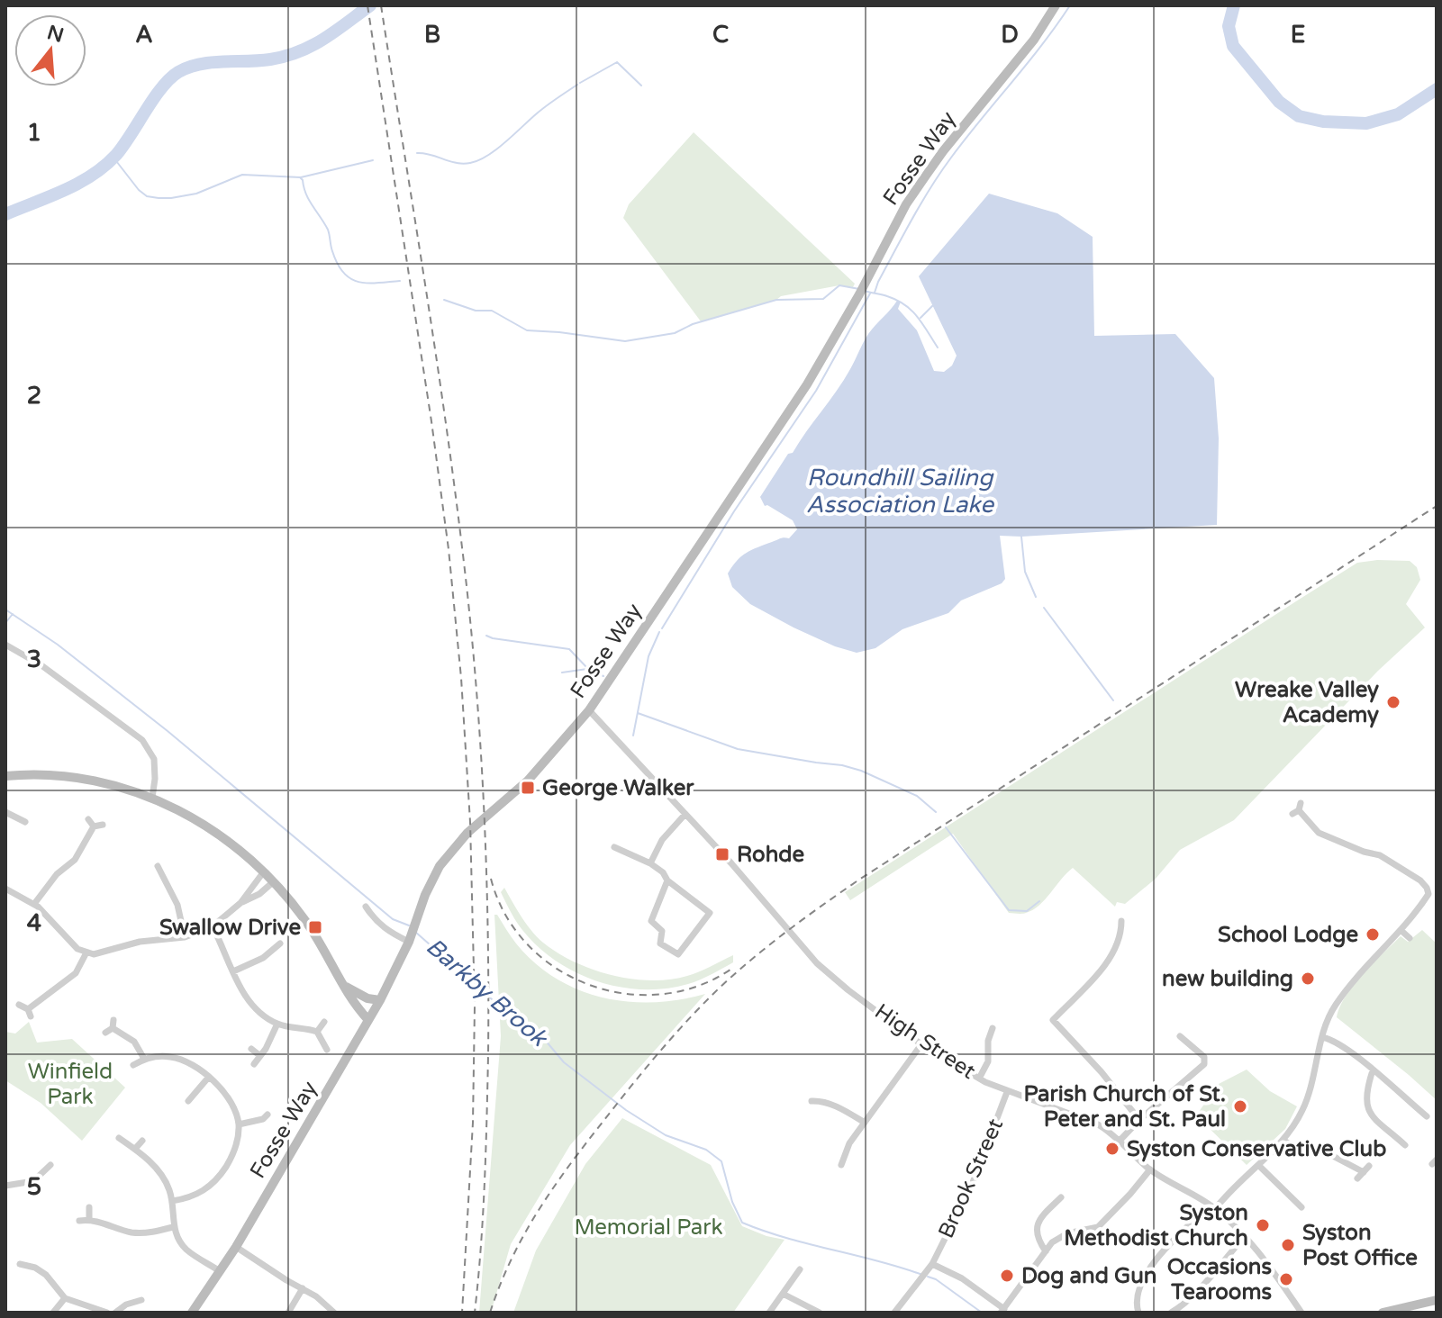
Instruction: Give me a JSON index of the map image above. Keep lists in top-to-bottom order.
{
  "streets": {
    "street": ["Fosse Way", "High Street", "Brook Street"]
  },
  "crossings": [
    ["Fosse Way", "High Street"],
    ["High Street", "Brook Street"]
  ],
  "water": ["Roundhill Sailing Association Lake", "Barkby Brook"],
  "parks": ["Winfield Park", "Memorial Park"],
  "places": {
    "other": [
      "Wreake Valley Academy",
      "School Lodge",
      "new building",
      "Parish Church of St. Peter and St. Paul",
      "Syston Conservative Club",
      "Syston Methodist Church",
      "Syston Post Office",
      "Dog and Gun",
      "Occasions Tearooms"
    ],
    "transit": ["George Walker", "Rohde", "Swallow Drive"]
  },
  "north": "top",
  "grid": {
    "columns": [
      "A",
      "B",
      "C",
      "D",
      "E"
    ],
    "rows": [
      "1",
      "2",
      "3",
      "4",
      "5"
    ]
  }
}
